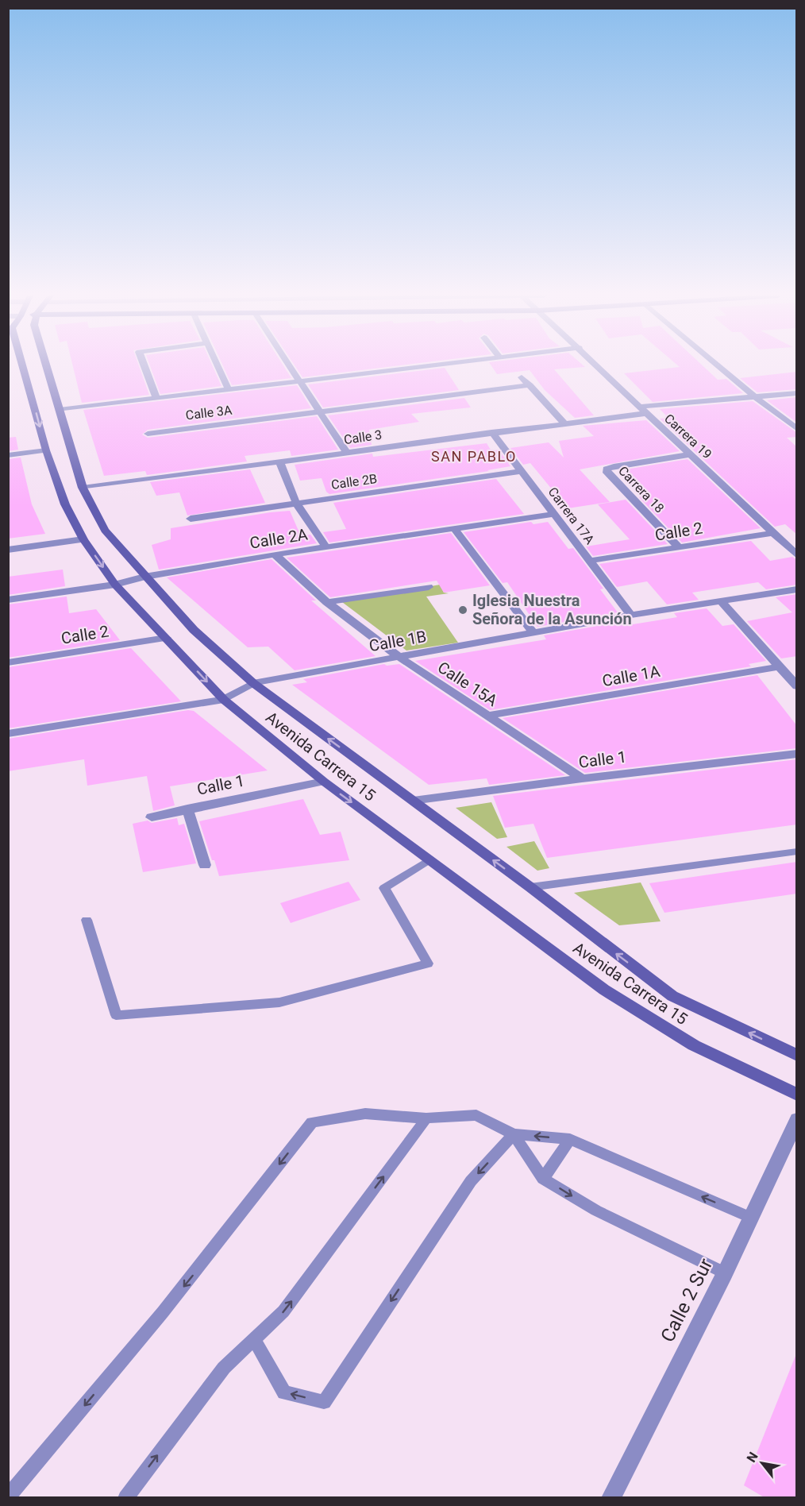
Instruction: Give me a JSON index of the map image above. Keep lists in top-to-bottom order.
{
  "streets": {
    "main road": ["Avenida Carrera 15"],
    "street": [
      "Calle 3A",
      "Carrera 19",
      "Calle 3",
      "Calle 2B",
      "Carrera 18",
      "Carrera 17A",
      "Calle 2",
      "Calle 2A",
      "Calle 1B",
      "Calle 1A",
      "Calle 15A",
      "Calle 1",
      "Calle 2 Sur"
    ]
  },
  "crossings": [
    ["Carrera 19", "Calle 3"],
    ["Carrera 19", "Carrera 18"],
    ["Carrera 19", "Calle 2"],
    ["Calle 3", "Carrera 17A"],
    ["Calle 3", "Avenida Carrera 15"],
    ["Calle 2B", "Carrera 17A"],
    ["Carrera 18", "Calle 2"],
    ["Carrera 17A", "Calle 2"],
    ["Carrera 17A", "Calle 2A"],
    ["Carrera 17A", "Calle 1B"],
    ["Calle 2", "Avenida Carrera 15"],
    ["Calle 2A", "Calle 15A"],
    ["Calle 2A", "Avenida Carrera 15"],
    ["Calle 1B", "Calle 15A"],
    ["Calle 1B", "Avenida Carrera 15"],
    ["Calle 1A", "Calle 15A"],
    ["Calle 15A", "Calle 1"],
    ["Avenida Carrera 15", "Calle 1"]
  ],
  "districts": ["SAN PABLO"],
  "places": ["Iglesia Nuestra Señora de la Asunción"],
  "north": "top left"
}
